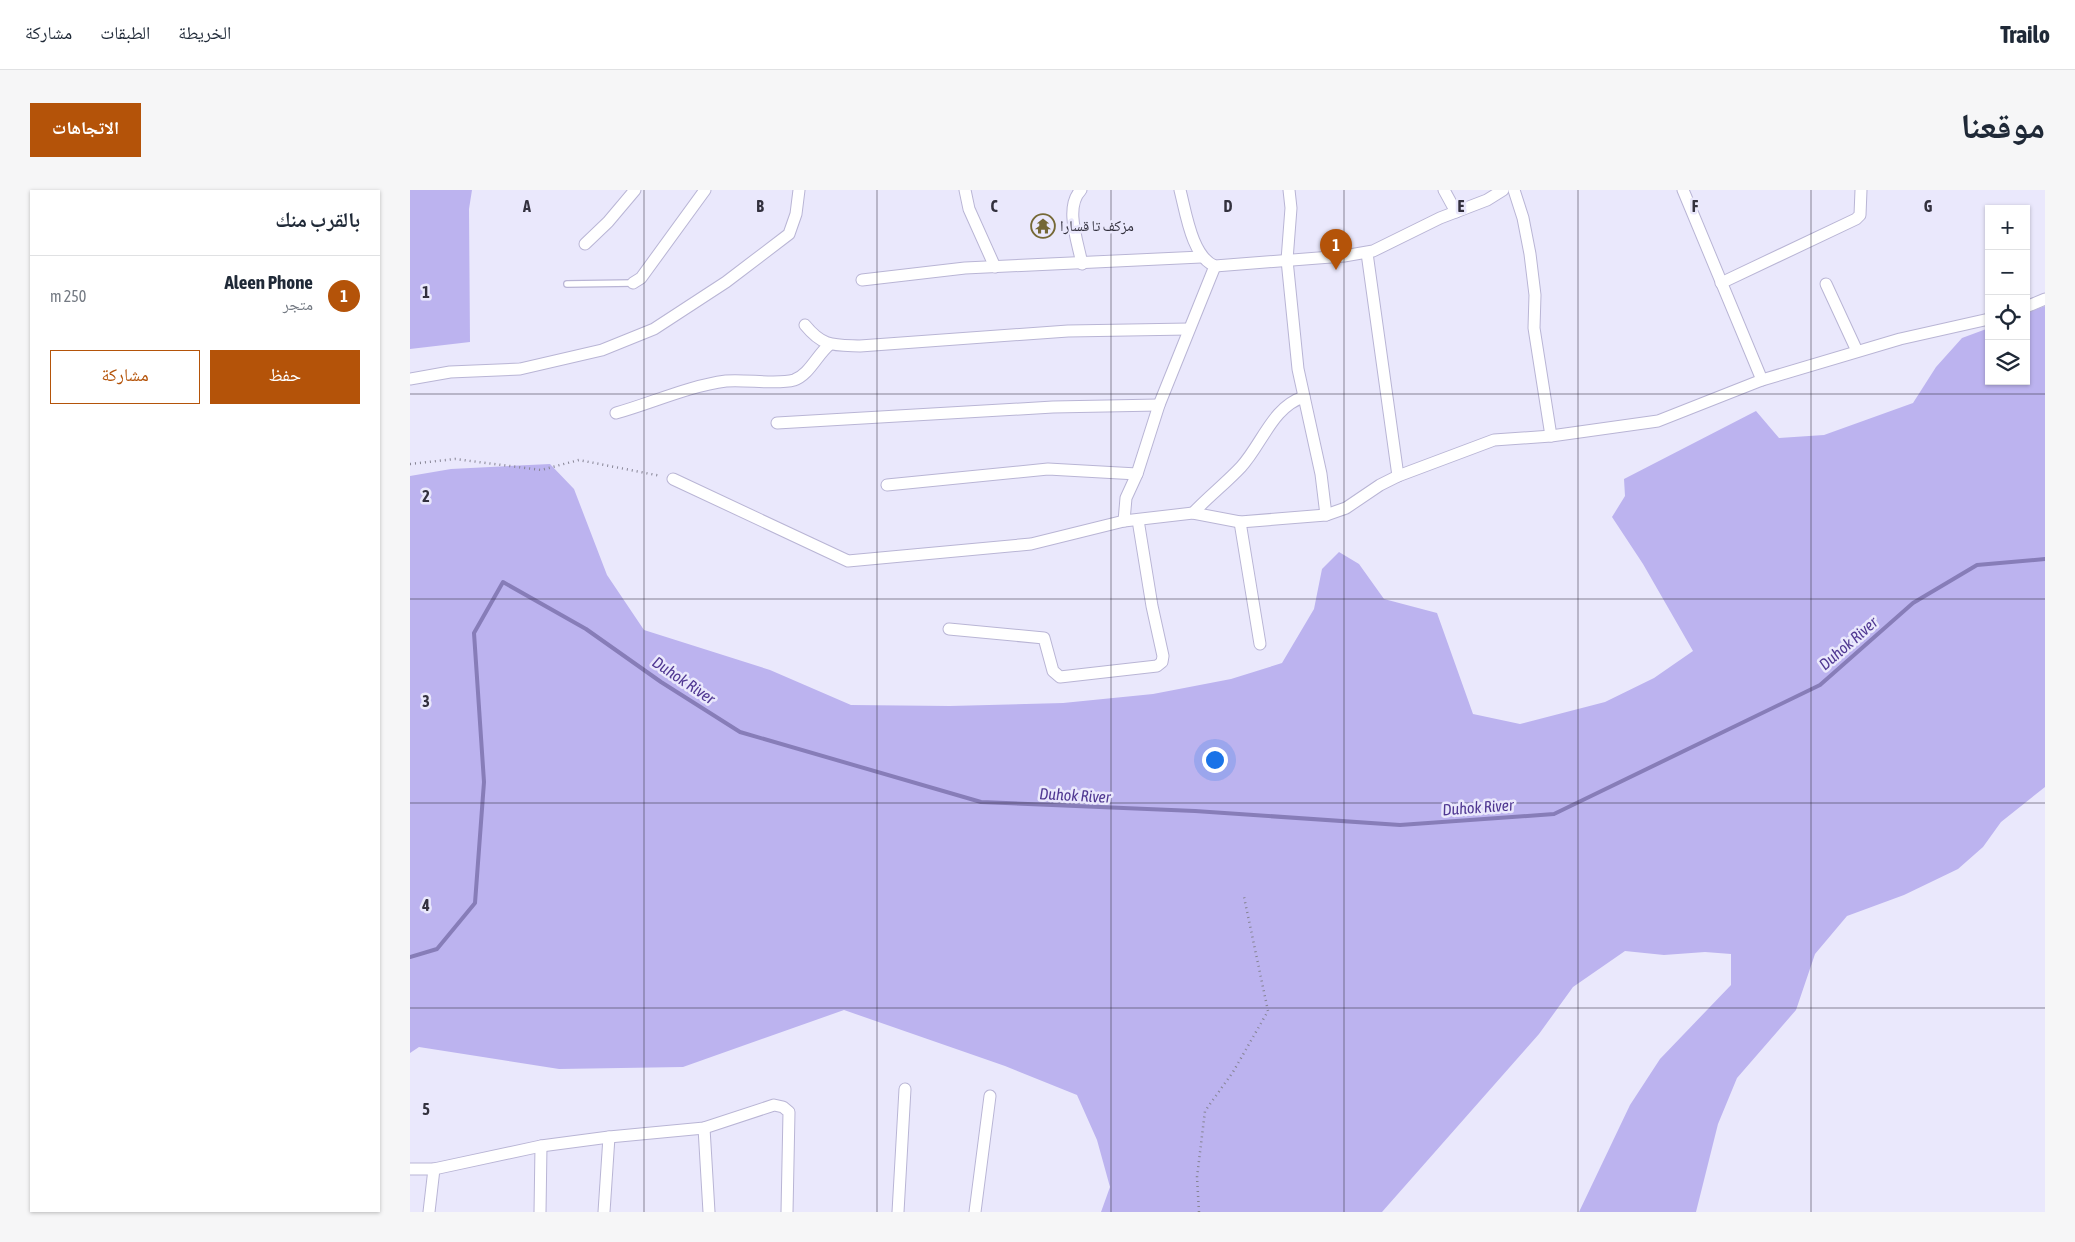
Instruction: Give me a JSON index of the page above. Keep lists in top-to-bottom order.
{
  "water": ["Duhok River"],
  "places": {
    "temple": ["مزكف تا قسارا"]
  },
  "page": {
    "header": "Trailo",
    "nav": ["الخريطة", "الطبقات", "مشاركة"],
    "title": "موقعنا",
    "buttons": [
      "الاتجاهات",
      ["حفظ", "مشاركة"]
    ],
    "heading": "بالقرب منك",
    "map_buttons": ["+", "−"],
    "pins": "1",
    "list": [
      {
        "mark": "1",
        "name": "Aleen Phone",
        "note": "متجر",
        "value": "250 m"
      }
    ]
  },
  "grid": {
    "columns": [
      "A",
      "B",
      "C",
      "D",
      "E",
      "F",
      "G"
    ],
    "rows": [
      "1",
      "2",
      "3",
      "4",
      "5"
    ]
  }
}
